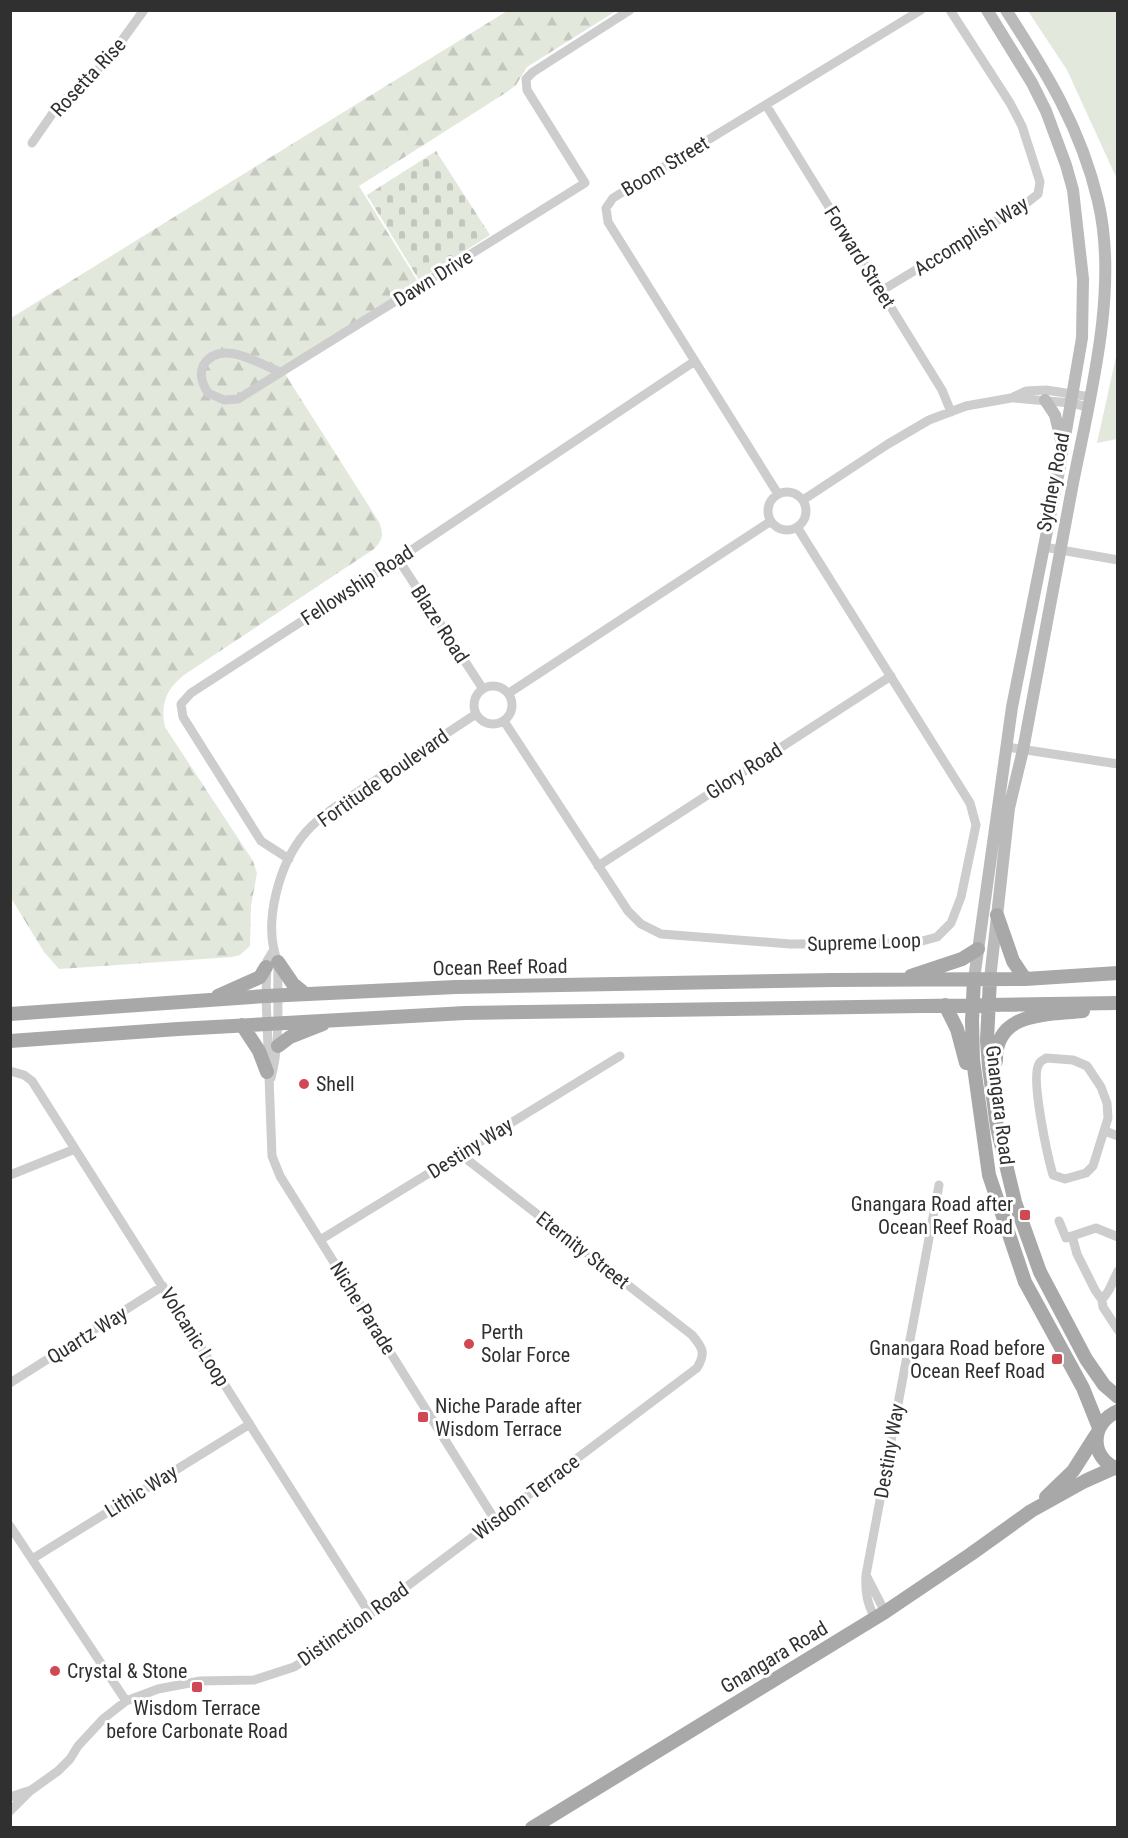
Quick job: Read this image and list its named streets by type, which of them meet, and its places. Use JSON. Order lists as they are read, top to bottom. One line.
{"streets":{"main road":["Ocean Reef Road","Gnangara Road"],"street":["Rosetta Rise","Boom Street","Accomplish Way","Forward Street","Dawn Drive","Sydney Road","Fellowship Road","Blaze Road","Glory Road","Fortitude Boulevard","Supreme Loop","Destiny Way","Eternity Street","Niche Parade","Quartz Way","Volcanic Loop","Lithic Way","Wisdom Terrace","Distinction Road"]},"crossings":[["Boom Street","Forward Street"],["Boom Street","Fellowship Road"],["Boom Street","Supreme Loop"],["Accomplish Way","Forward Street"],["Sydney Road","Ocean Reef Road"],["Sydney Road","Gnangara Road"],["Fellowship Road","Blaze Road"],["Fellowship Road","Fortitude Boulevard"],["Blaze Road","Fortitude Boulevard"],["Blaze Road","Supreme Loop"],["Glory Road","Supreme Loop"],["Fortitude Boulevard","Supreme Loop"],["Fortitude Boulevard","Ocean Reef Road"],["Fortitude Boulevard","Niche Parade"],["Ocean Reef Road","Gnangara Road"],["Ocean Reef Road","Niche Parade"],["Gnangara Road","Destiny Way"],["Destiny Way","Eternity Street"],["Destiny Way","Niche Parade"],["Eternity Street","Wisdom Terrace"],["Niche Parade","Wisdom Terrace"],["Quartz Way","Volcanic Loop"],["Volcanic Loop","Lithic Way"],["Volcanic Loop","Distinction Road"],["Wisdom Terrace","Distinction Road"]],"places":{"other":["Shell","Perth Solar Force","Crystal & Stone"],"transit":["Gnangara Road after Ocean Reef Road","Gnangara Road before Ocean Reef Road","Niche Parade after Wisdom Terrace","Wisdom Terrace before Carbonate Road"]}}
